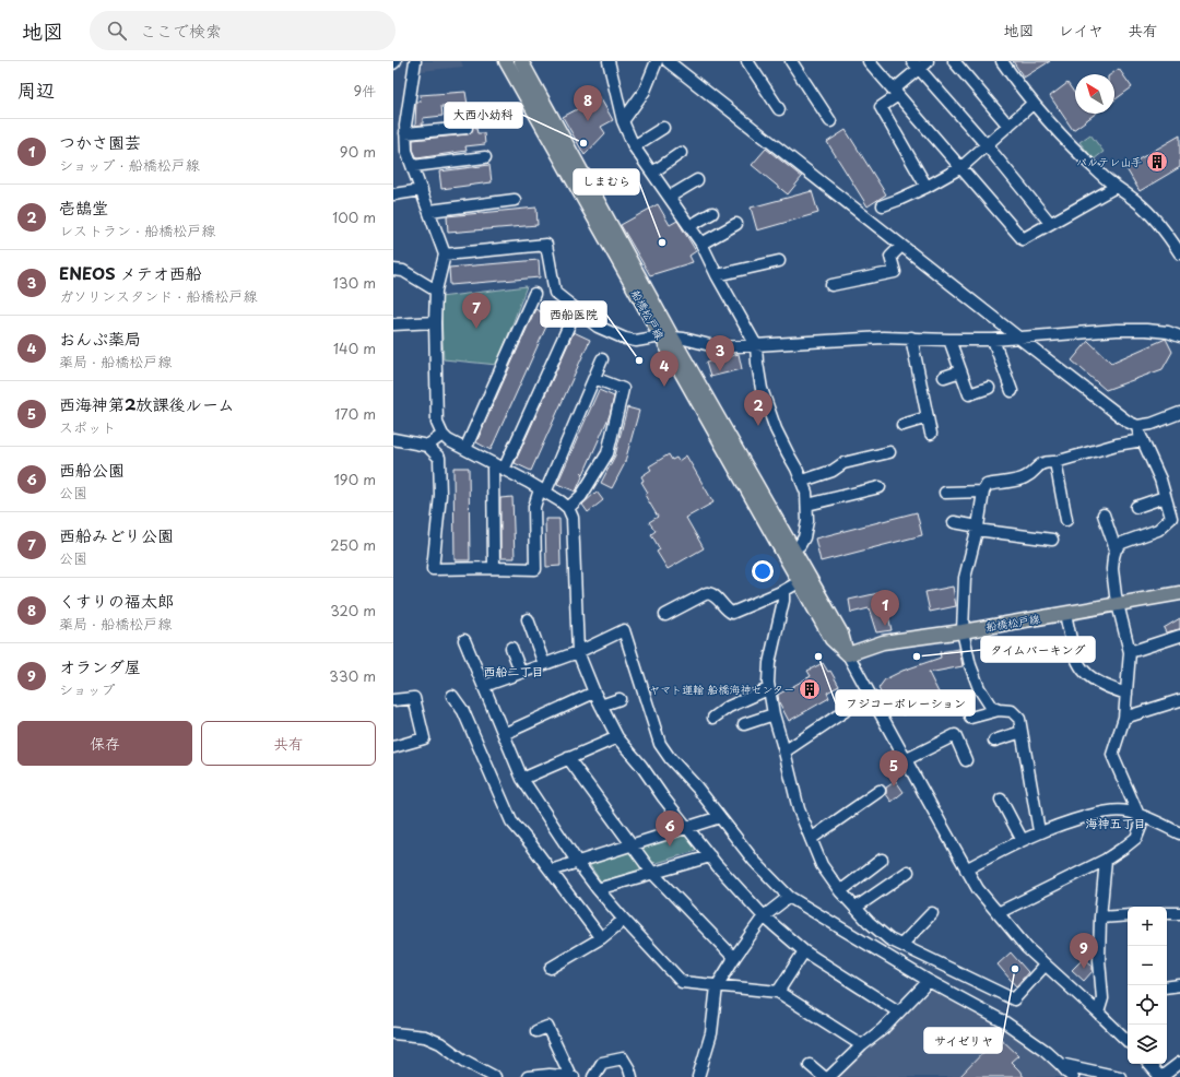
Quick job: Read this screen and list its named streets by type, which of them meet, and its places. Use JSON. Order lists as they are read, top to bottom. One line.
{"streets":{"main road":["船橋松戸線"]},"districts":["西船二丁目","海神五丁目"],"places":{"other":["大西小幼科","しまむら","西船医院","フジコーポレーション","タイムバーキング","サイゼリヤ"],"building":["パルテレ山手","ヤマト運輸 船橋海神センター"]},"north":"top left","page":{"header":"地図","search":"ここで検索","nav":["地図","レイヤ","共有"],"heading":["周辺","9件"],"pins":["8","7","3","4","2","1","5","6","9"],"list":[{"mark":"1","name":"つかさ園芸","note":"ショップ · 船橋松戸線","value":"90 m"},{"mark":"2","name":"壱鵠堂","note":"レストラン · 船橋松戸線","value":"100 m"},{"mark":"3","name":"ENEOS メテオ西船","note":"ガソリンスタンド · 船橋松戸線","value":"130 m"},{"mark":"4","name":"おんぷ薬局","note":"薬局 · 船橋松戸線","value":"140 m"},{"mark":"5","name":"西海神第2放課後ルーム","note":"スポット","value":"170 m"},{"mark":"6","name":"西船公園","note":"公園","value":"190 m"},{"mark":"7","name":"西船みどり公園","note":"公園","value":"250 m"},{"mark":"8","name":"くすりの福太郎","note":"薬局 · 船橋松戸線","value":"320 m"},{"mark":"9","name":"オランダ屋","note":"ショップ","value":"330 m"}],"buttons":["保存","共有"],"map_buttons":["+","−"]}}
